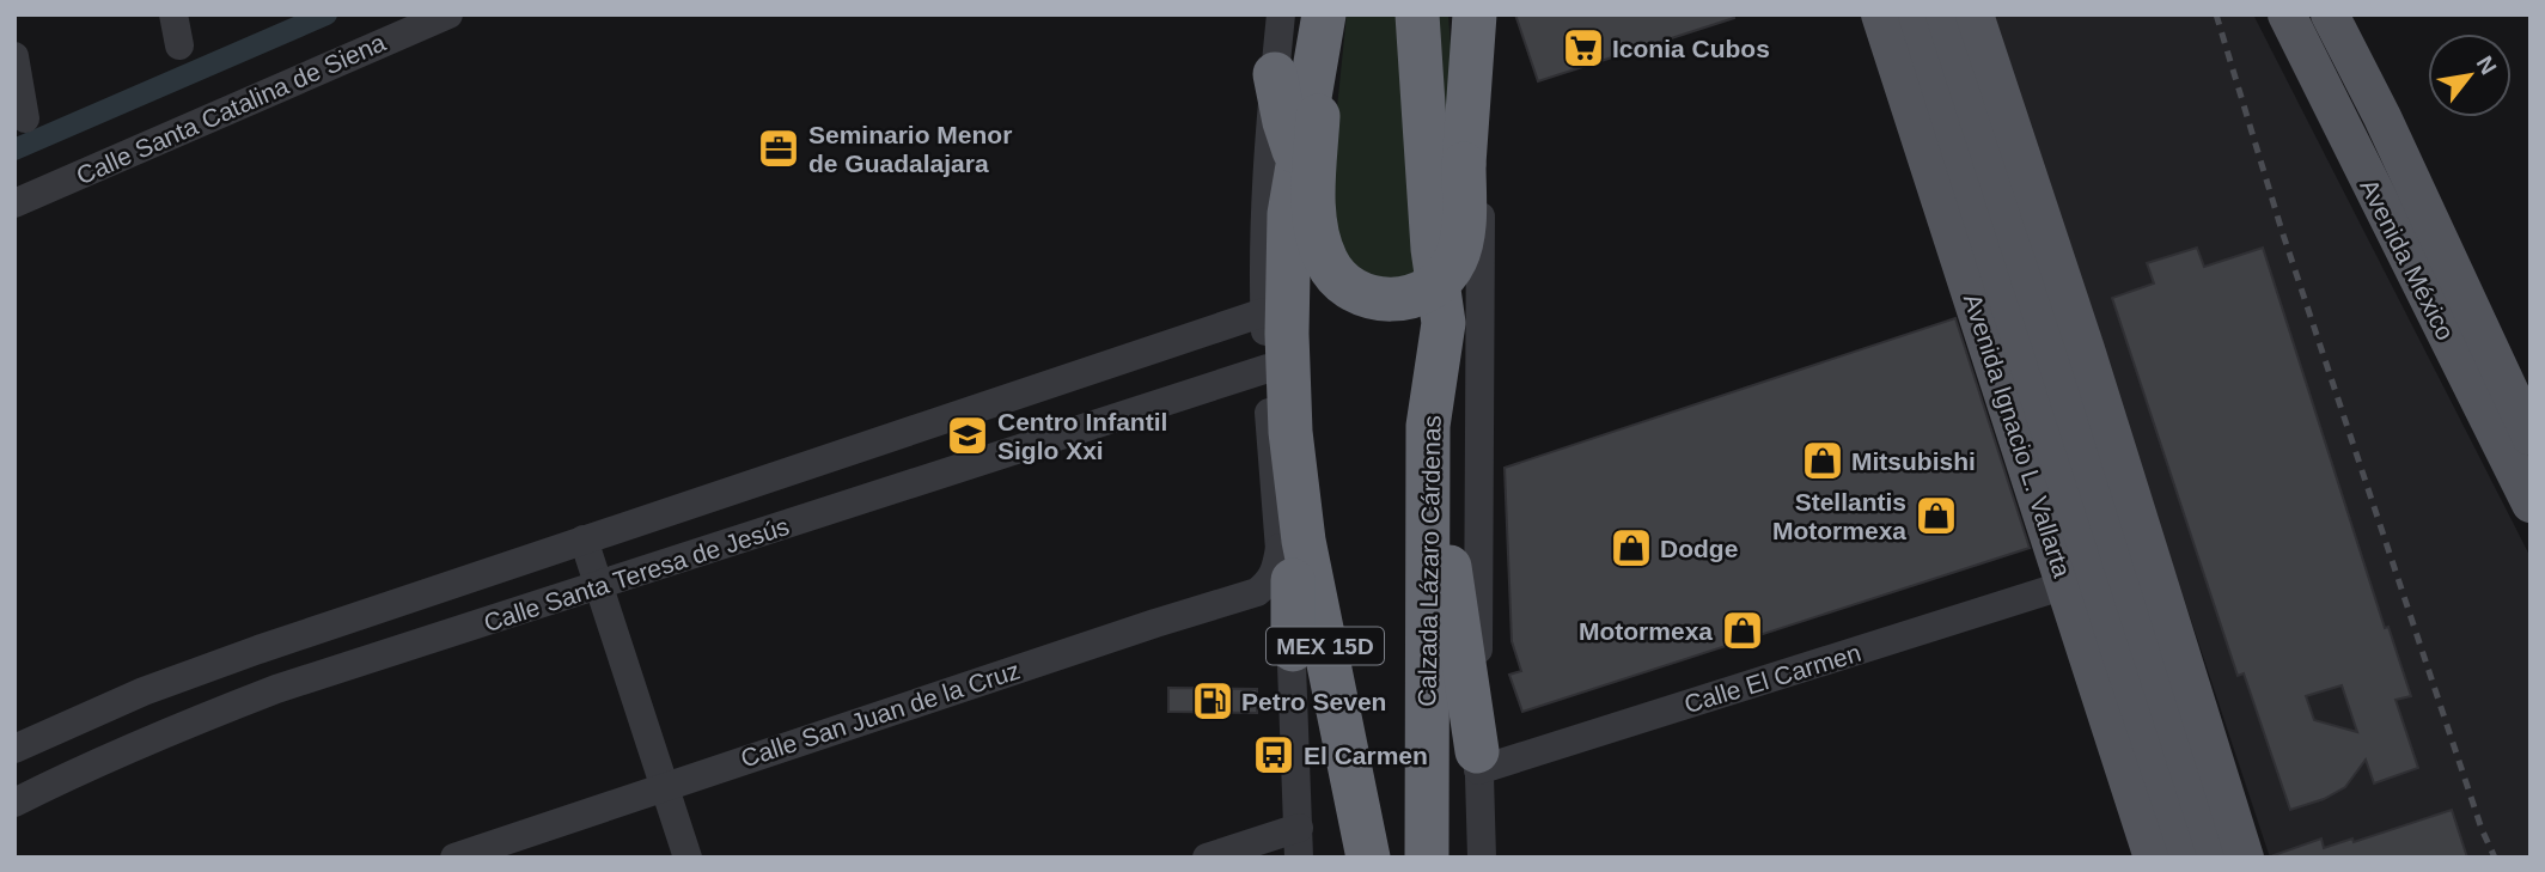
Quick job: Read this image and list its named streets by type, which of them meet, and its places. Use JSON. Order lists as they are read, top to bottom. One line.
{"streets":{"highway":["Calzada Lázaro Cárdenas","MEX 15D"],"main road":["Avenida México","Avenida Ignacio L. Vallarta"],"street":["Calle Santa Catalina de Siena","Calle Santa Teresa de Jesús","Calle El Carmen","Calle San Juan de la Cruz"]},"crossings":[["Avenida Ignacio L. Vallarta","Calle El Carmen"]],"places":{"supermarket":["Iconia Cubos"],"office":["Seminario Menor de Guadalajara"],"school or university":["Centro Infantil Siglo Xxi"],"shop":["Mitsubishi","Stellantis Motormexa","Dodge","Motormexa"],"fuel station":["Petro Seven"],"bus stop":["El Carmen"]},"north":"top right"}
